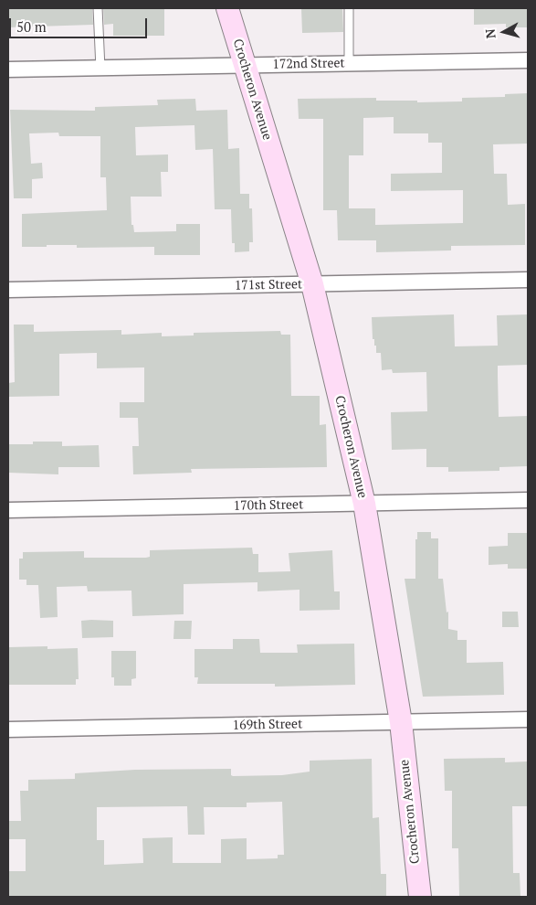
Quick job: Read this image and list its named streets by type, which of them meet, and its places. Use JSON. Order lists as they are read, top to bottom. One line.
{"streets":{"street":["172nd Street","Crocheron Avenue","171st Street","170th Street","169th Street"]},"crossings":[["172nd Street","Crocheron Avenue"],["Crocheron Avenue","171st Street"],["Crocheron Avenue","170th Street"],["Crocheron Avenue","169th Street"]],"scale_bar":"50 m","north":"left"}
